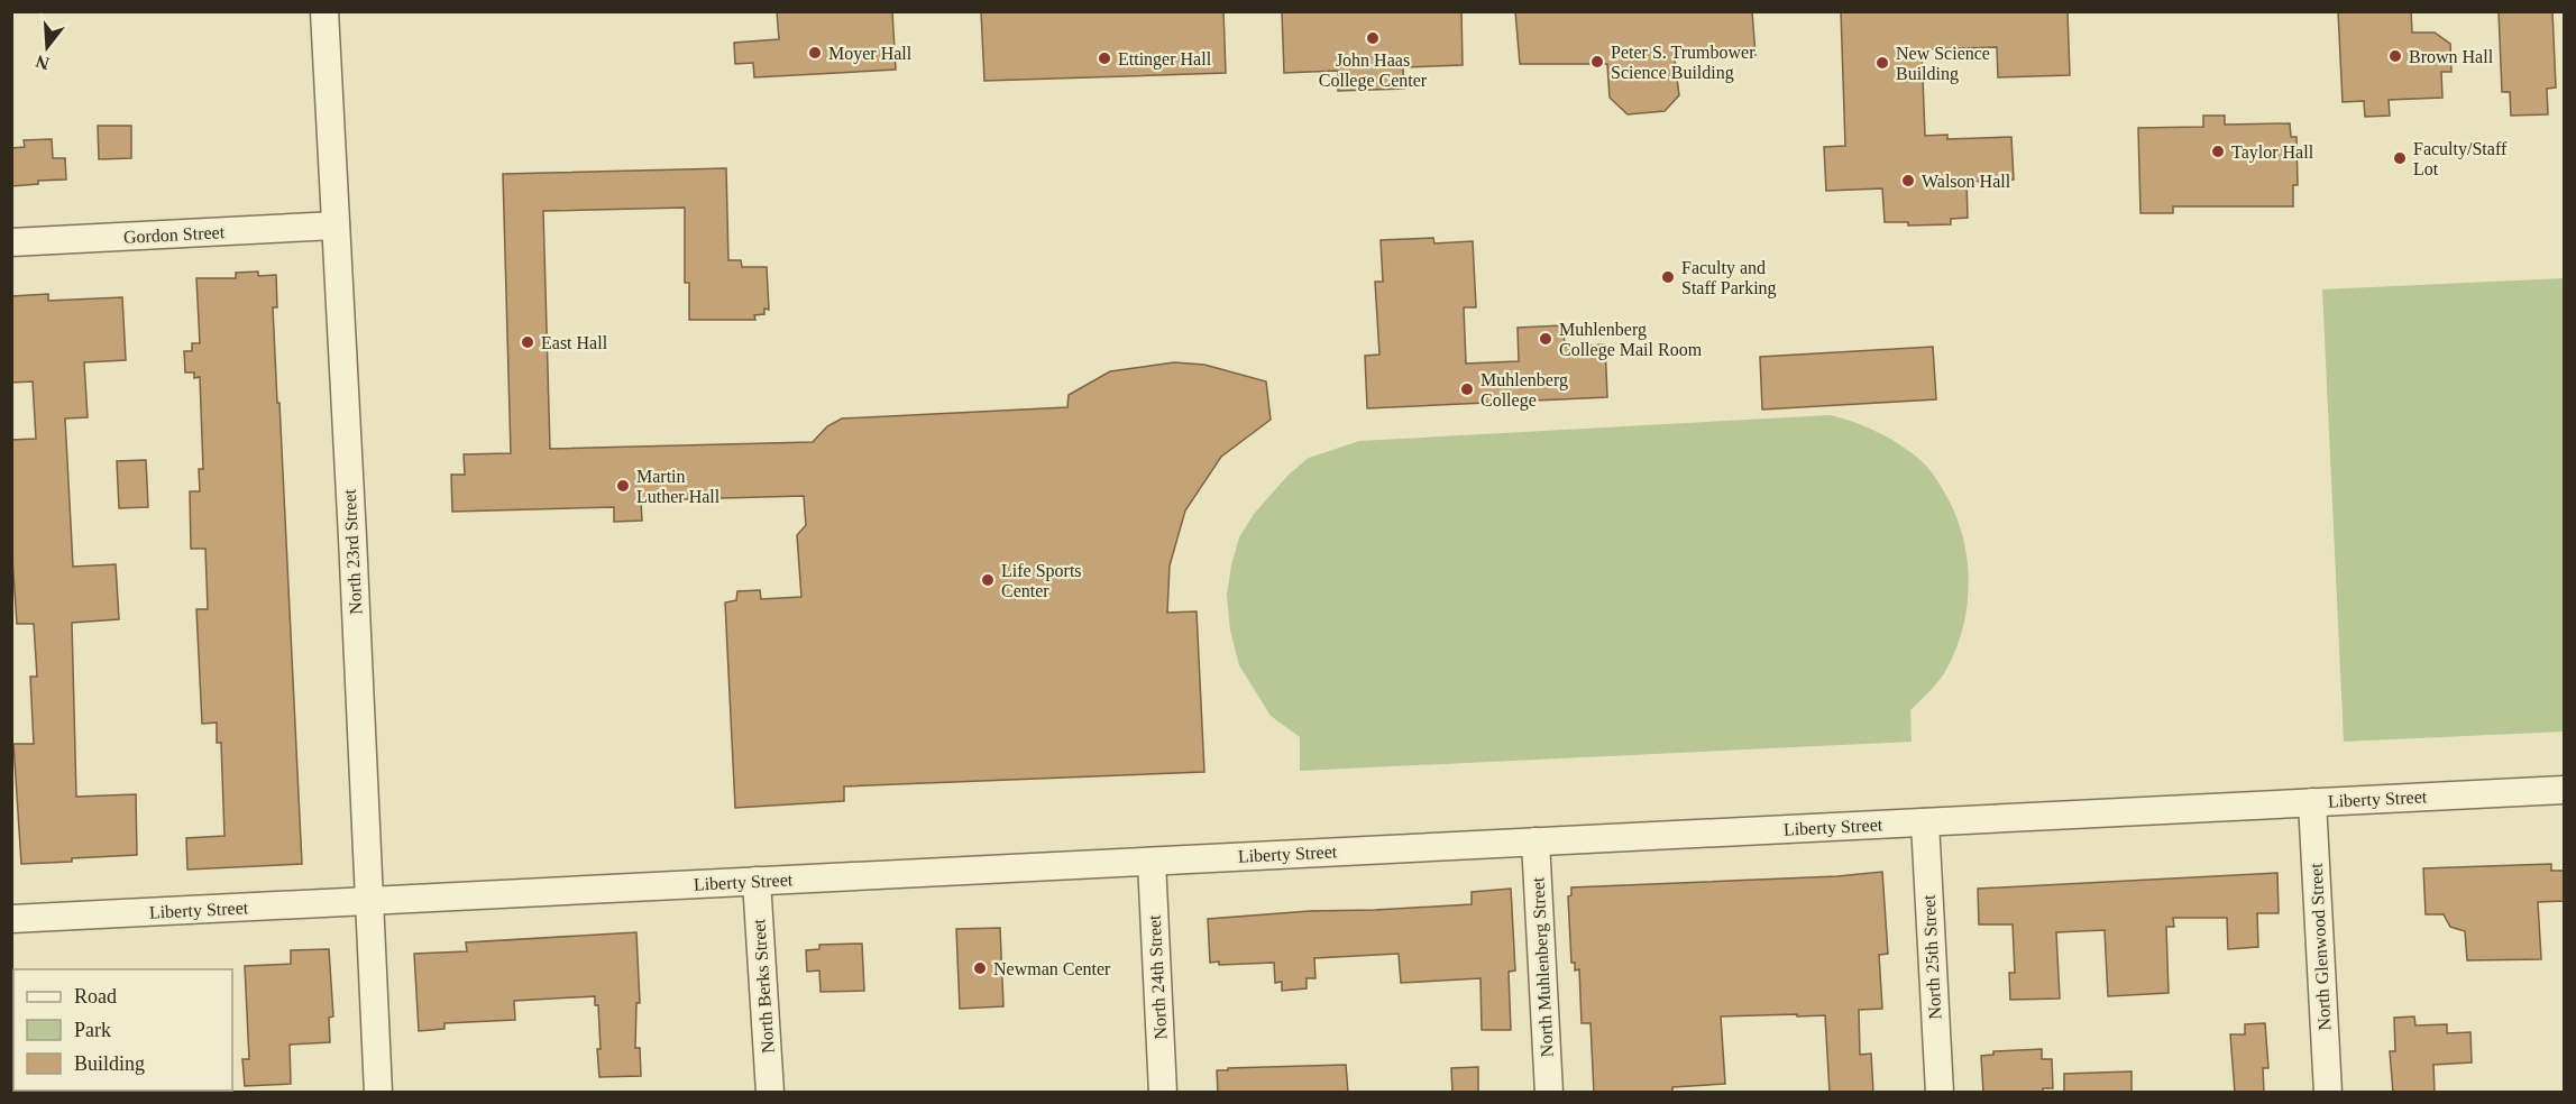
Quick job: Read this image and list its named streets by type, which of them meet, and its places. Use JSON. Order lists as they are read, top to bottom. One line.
{"streets":{"street":["Gordon Street","North 23rd Street","Liberty Street","North Glenwood Street","North 25th Street","North Muhlenberg Street","North 24th Street","North Berks Street"]},"crossings":[["Gordon Street","North 23rd Street"],["North 23rd Street","Liberty Street"],["Liberty Street","North Glenwood Street"],["Liberty Street","North 25th Street"],["Liberty Street","North Muhlenberg Street"],["Liberty Street","North 24th Street"],["Liberty Street","North Berks Street"]],"places":["John Haas College Center","Moyer Hall","Brown Hall","Ettinger Hall","Peter S. Trumbower Science Building","New Science Building","Taylor Hall","Faculty/Staff Lot","Walson Hall","Faculty and Staff Parking","Muhlenberg College Mail Room","East Hall","Muhlenberg College","Martin Luther Hall","Life Sports Center","Newman Center"],"legend":["Road","Park","Building"],"north":"bottom"}
